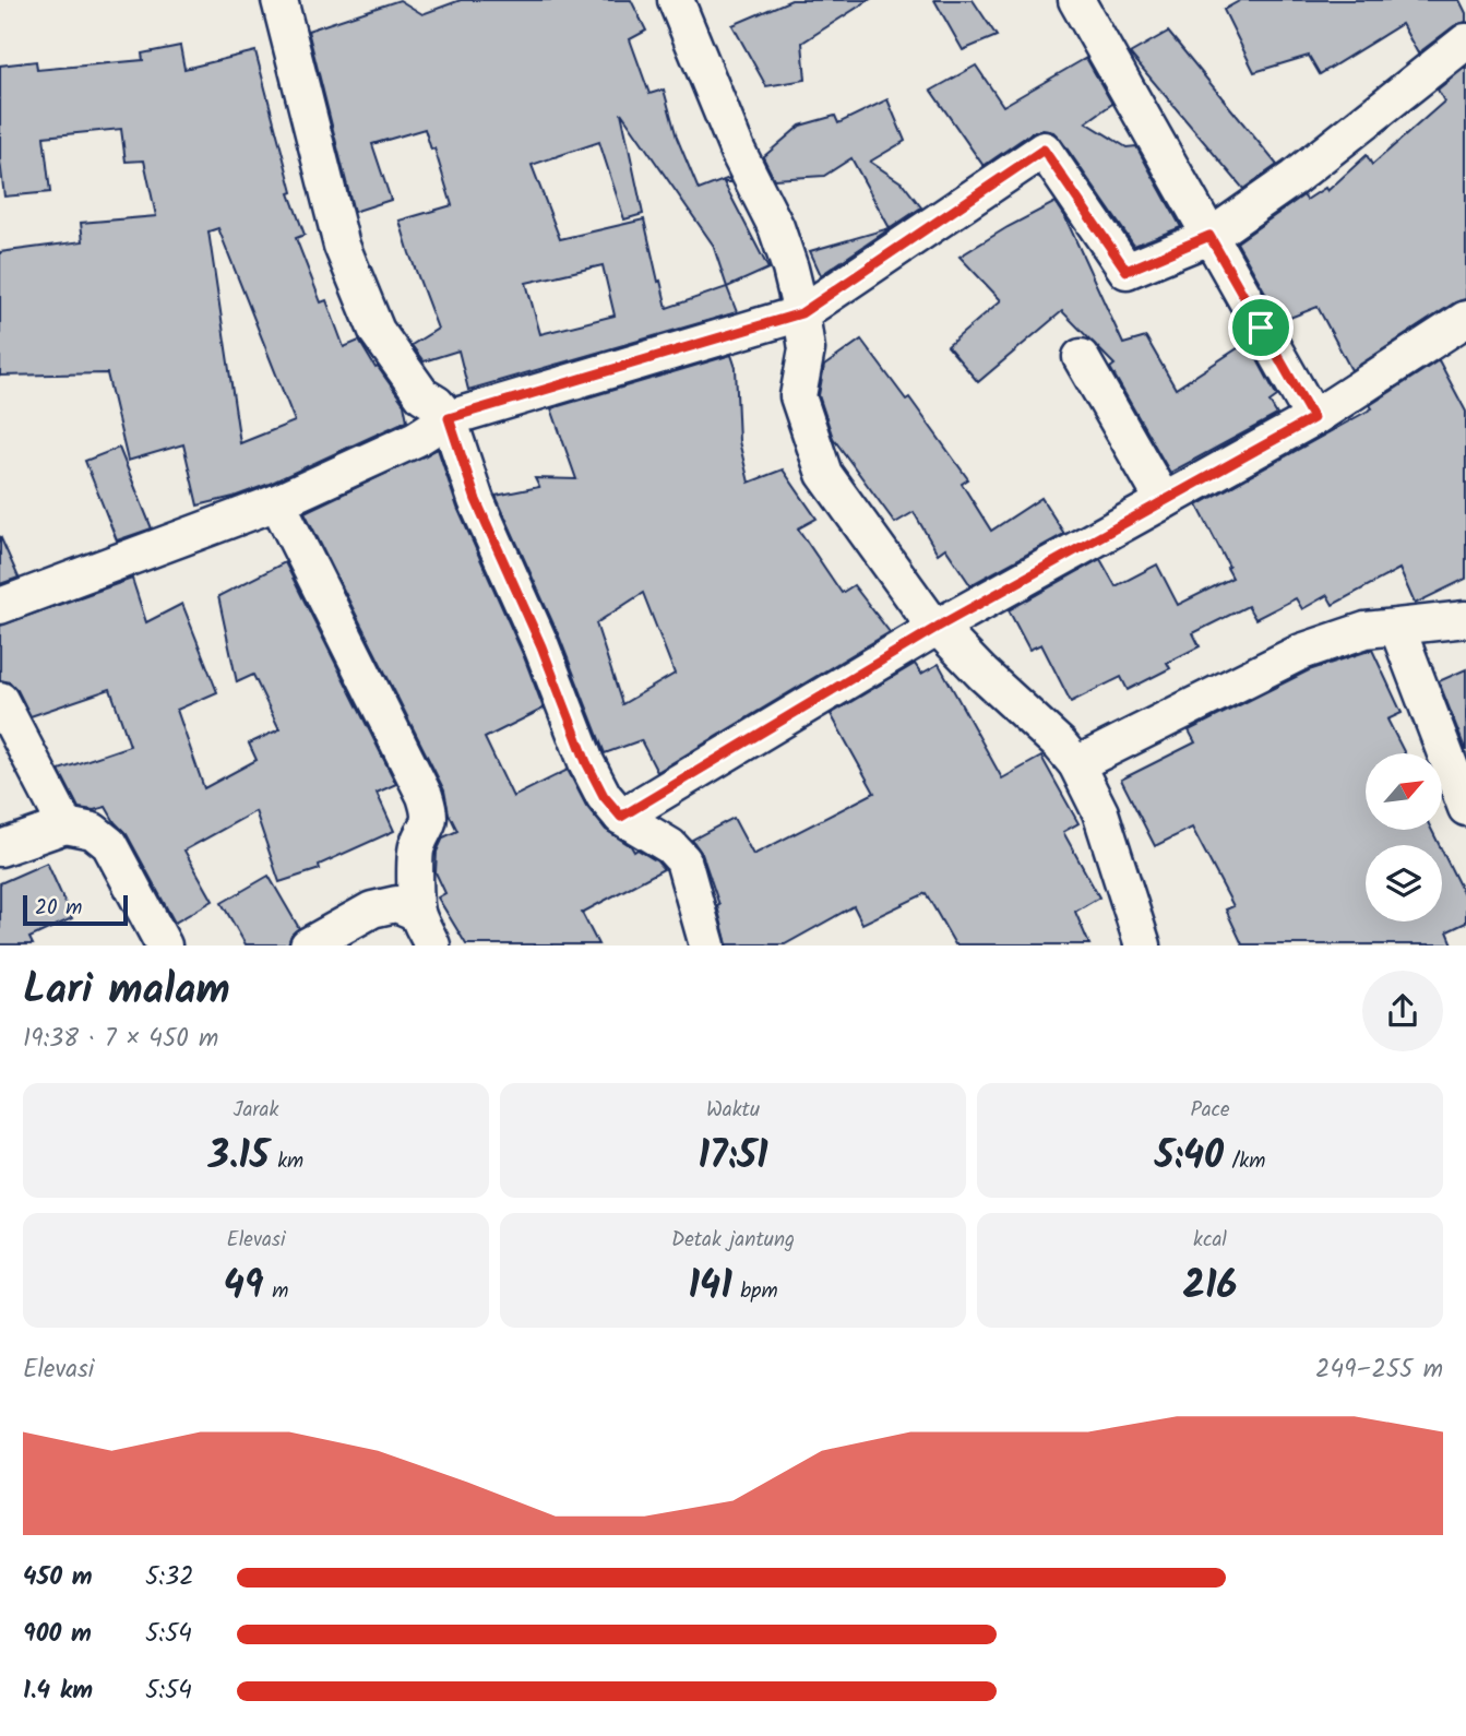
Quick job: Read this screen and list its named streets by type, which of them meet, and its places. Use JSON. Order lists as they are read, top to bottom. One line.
{"scale_bar":"20 m","north":"top right","page":{"scale":"20 m","heading":["Lari malam","19:38 · 7 × 450 m"],"stats":[["Jarak","3.15 km"],["Waktu","17:51"],["Pace","5:40 /km"],["Elevasi","49 m"],["Detak jantung","141 bpm"],["kcal","216"]],"chart":["Elevasi","249–255 m"],"list":[{"name":"450 m","note":"5:32"},{"name":"900 m","note":"5:54"},{"name":"1.4 km","note":"5:54"}]}}
